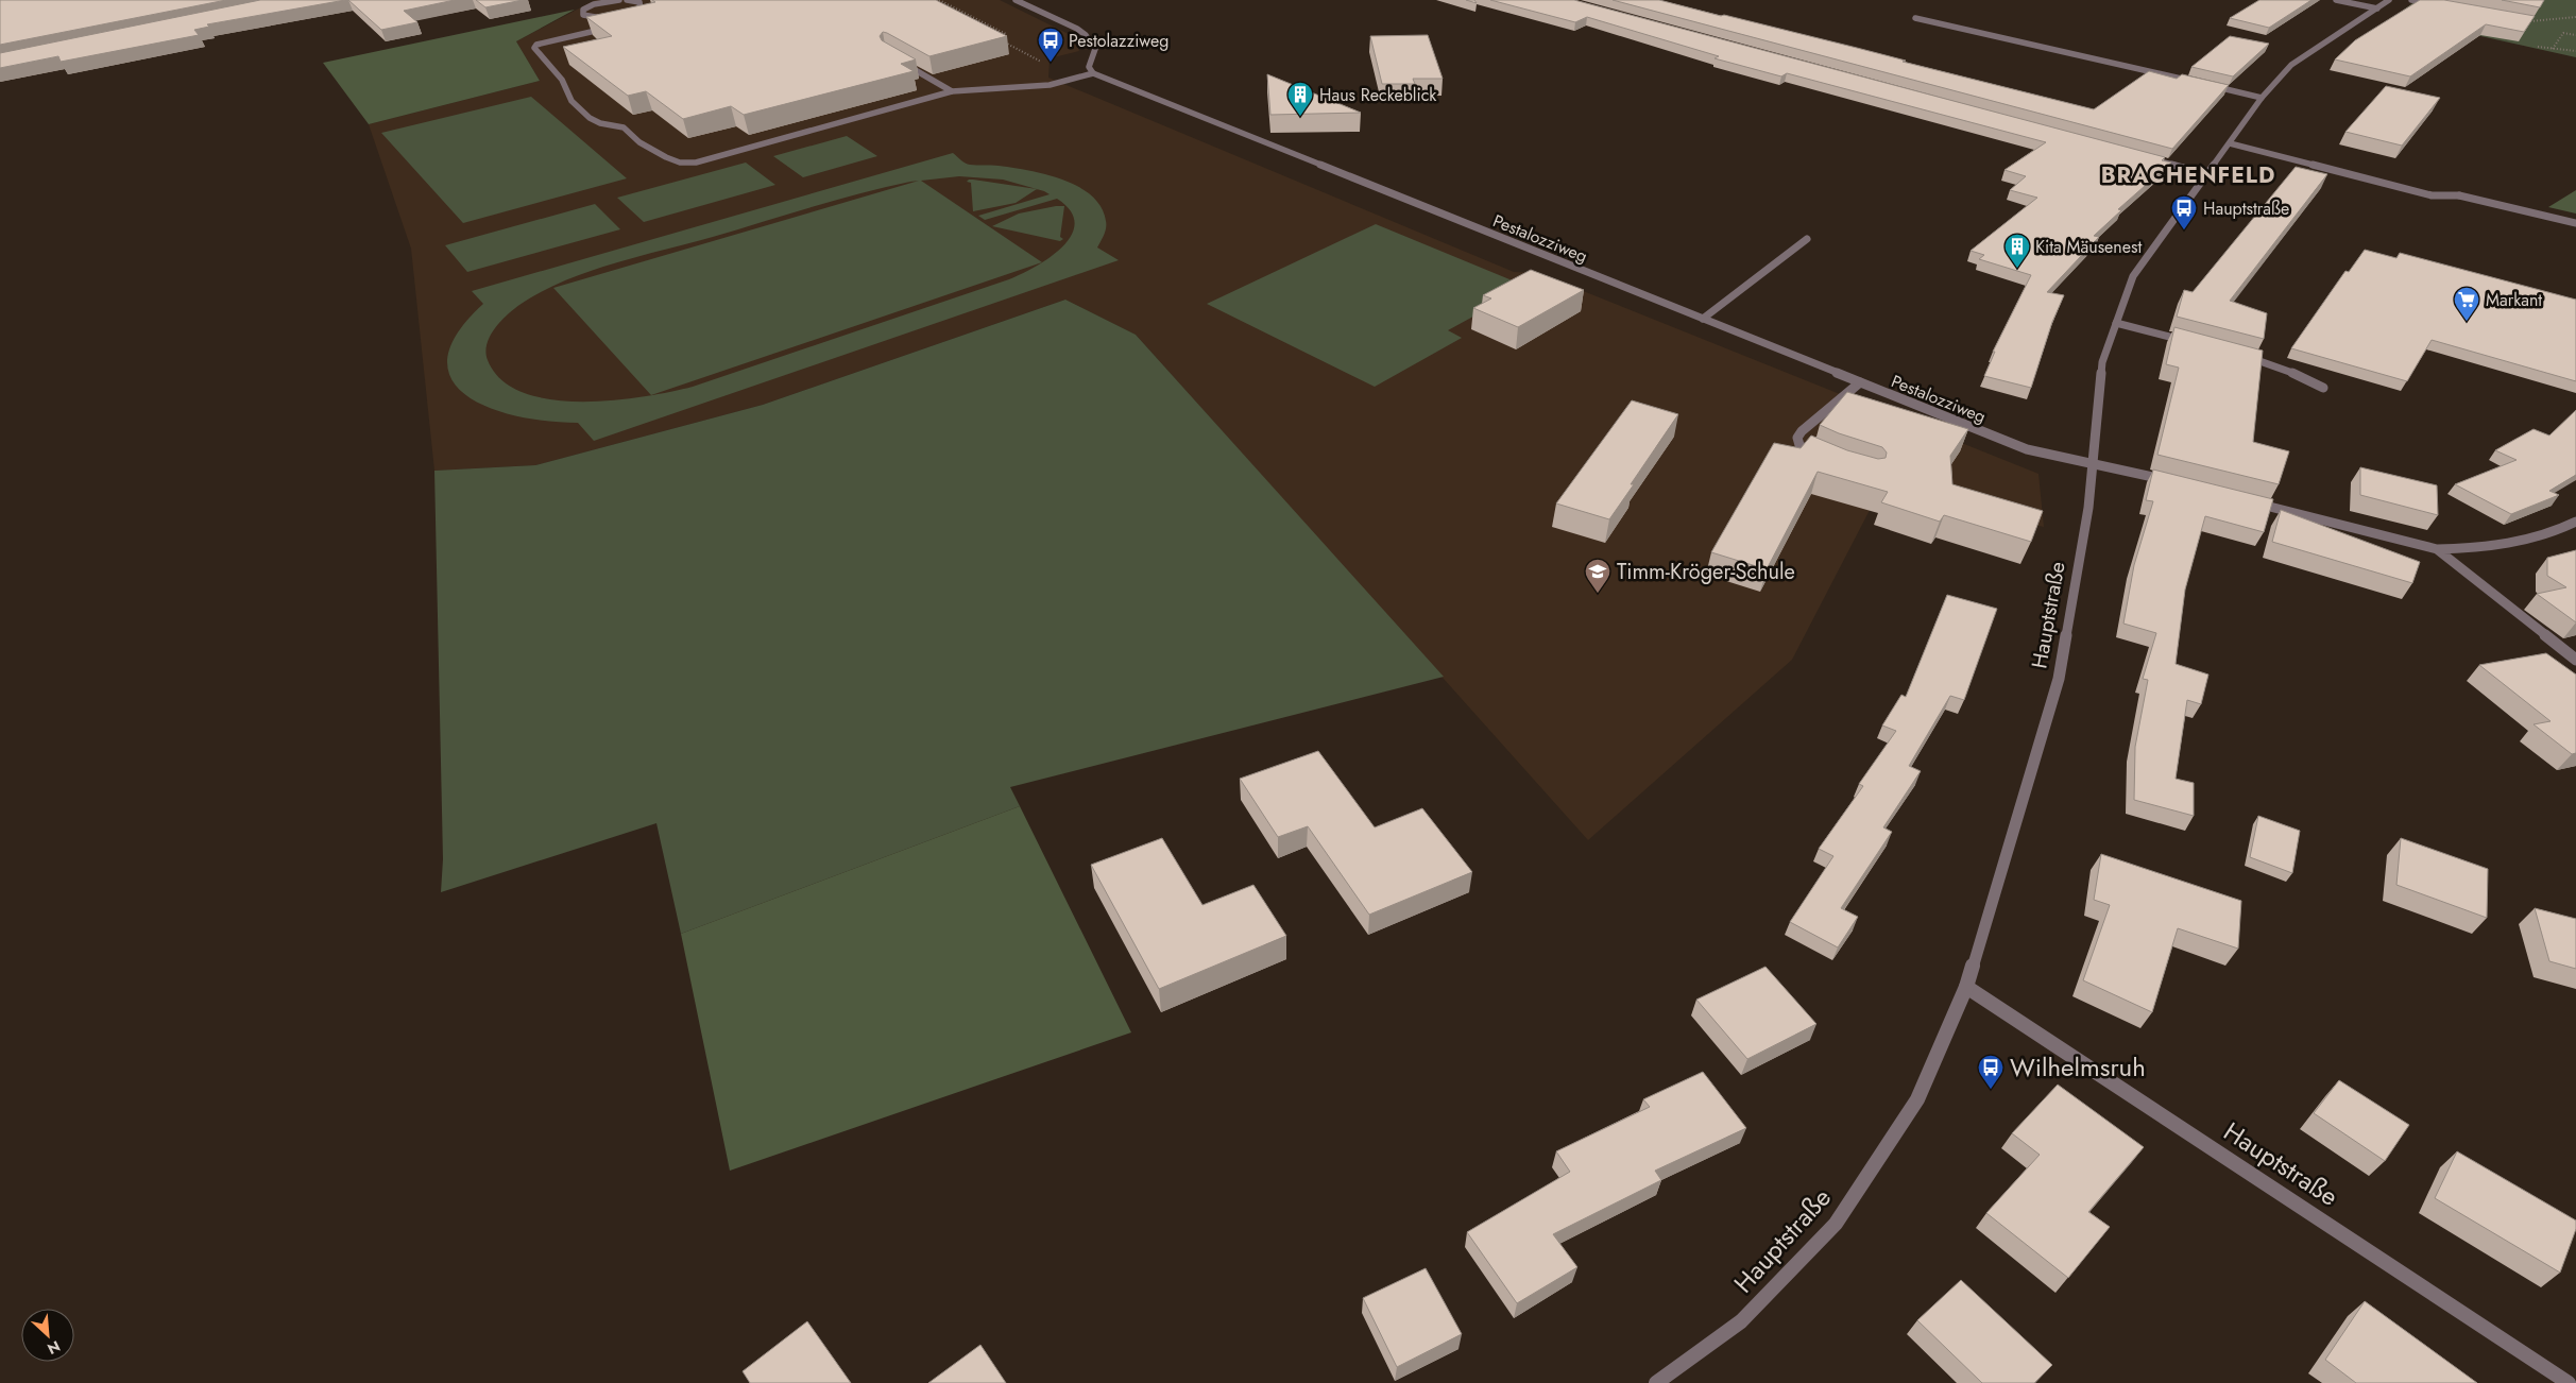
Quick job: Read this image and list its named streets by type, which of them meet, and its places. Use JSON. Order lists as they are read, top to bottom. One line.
{"streets":{"street":["Pestalozziweg","Hauptstraße"]},"crossings":[["Pestalozziweg","Hauptstraße"]],"districts":["BRACHENFELD"],"places":{"bus stop":["Pestolazziweg","Hauptstraße","Wilhelmsruh"],"building":["Haus Reckeblick","Kita Mäusenest"],"supermarket":["Markant"],"school or university":["Timm-Kröger-Schule"]},"north":"bottom right"}
